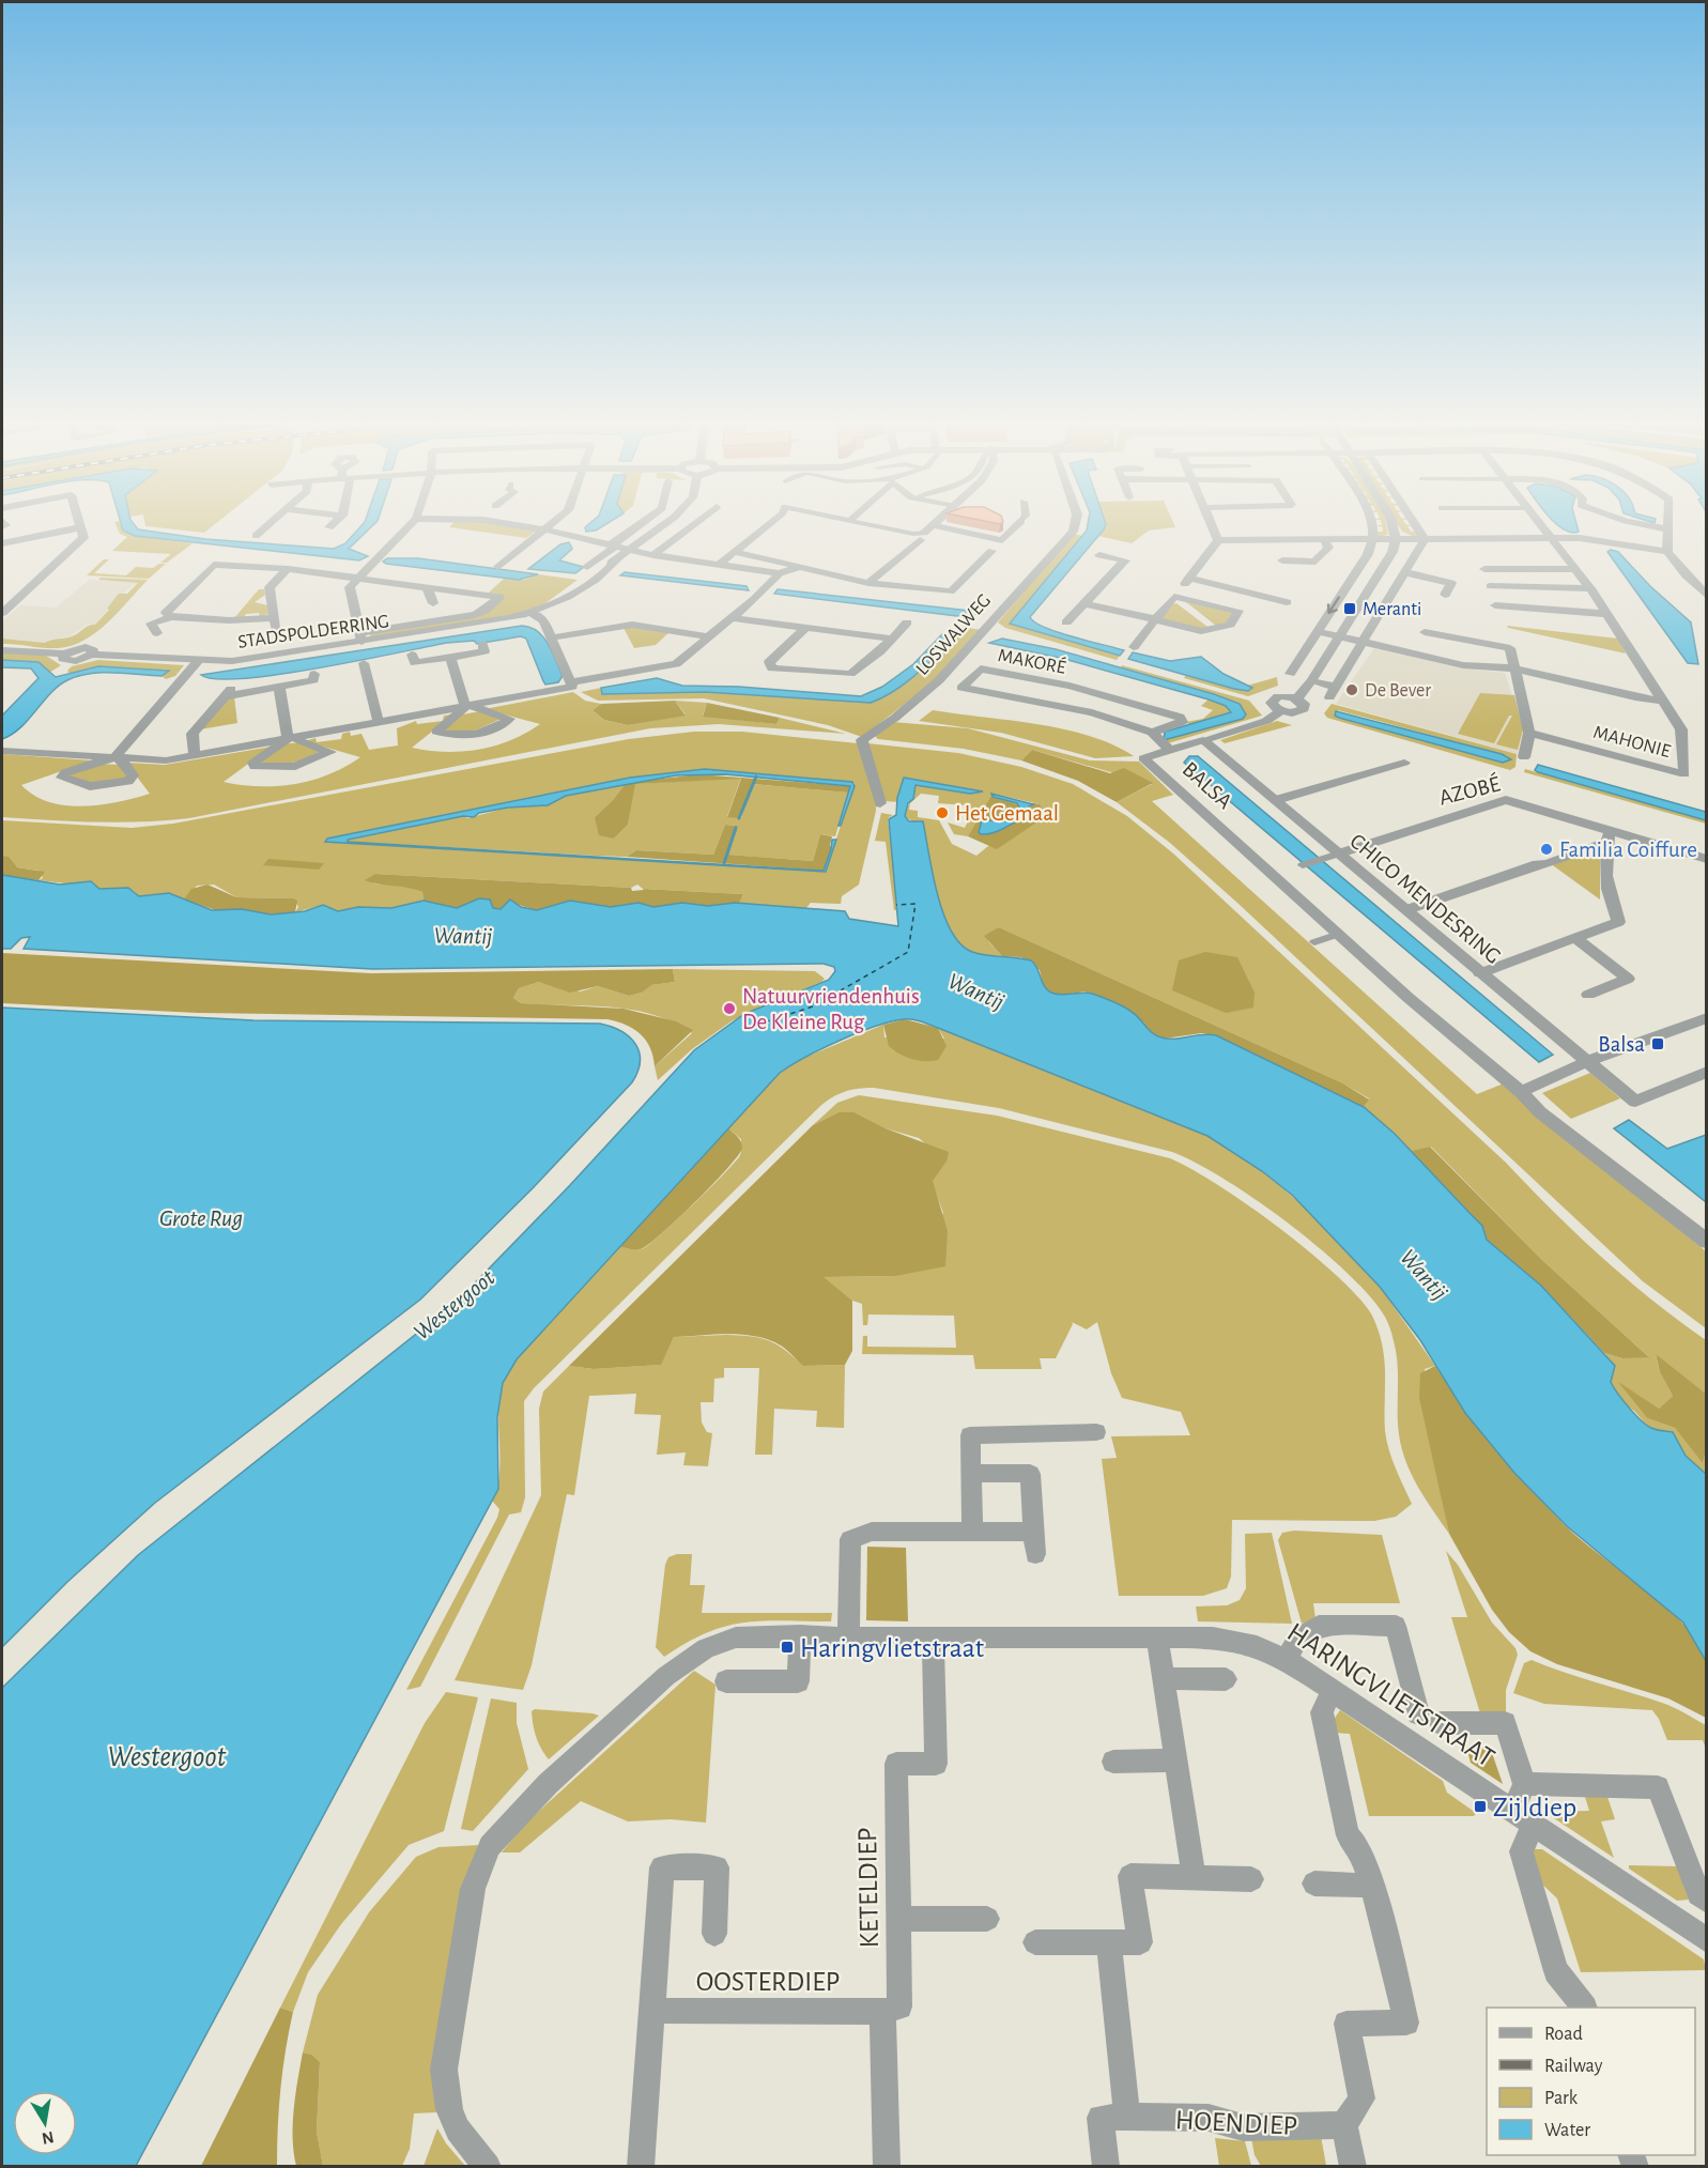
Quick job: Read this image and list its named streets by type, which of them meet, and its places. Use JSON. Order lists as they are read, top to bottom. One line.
{"streets":{"street":["STADSPOLDERRING","LOSWALWEG","MAKORÉ","MAHONIE","BALSA","AZOBÉ","CHICO MENDESRING","HARINGVLIETSTRAAT","KETELDIEP","OOSTERDIEP","HOENDIEP"]},"crossings":[["MAKORÉ","BALSA"],["BALSA","CHICO MENDESRING"],["AZOBÉ","CHICO MENDESRING"],["HARINGVLIETSTRAAT","KETELDIEP"],["KETELDIEP","OOSTERDIEP"]],"water":["Wantij","Grote Rug","Westergoot"],"places":{"transit":["Meranti","Balsa","Haringvlietstraat","Zijldiep"],"other":["De Bever","Het Gemaal","Familia Coiffure","Natuurvriendenhuis De Kleine Rug"]},"legend":["Road","Railway","Park","Water"],"north":"bottom"}
